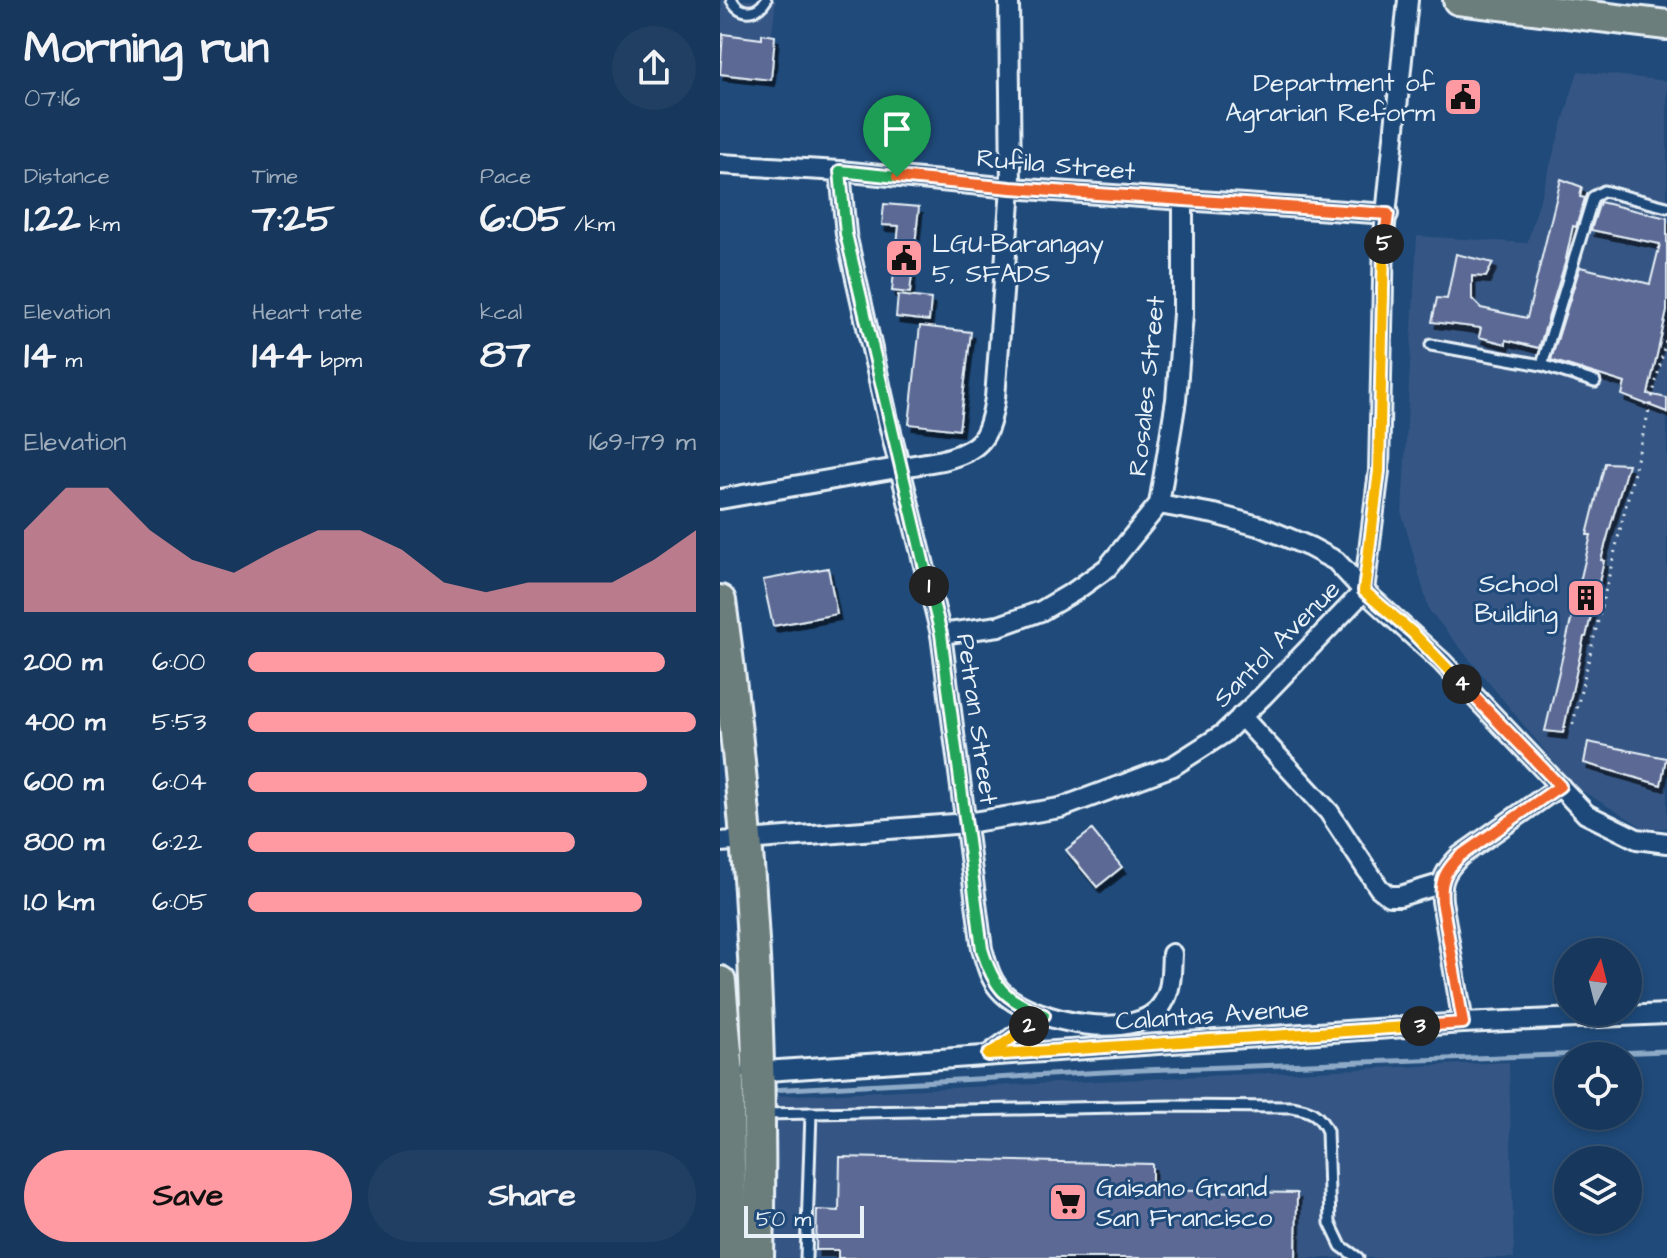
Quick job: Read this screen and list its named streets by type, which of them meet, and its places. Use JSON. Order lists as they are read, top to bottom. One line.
{"streets":{"street":["Rufila Street","Rosales Street","Santol Avenue","Petran Street","Calantas Avenue"]},"crossings":[["Rufila Street","Rosales Street"],["Rufila Street","Santol Avenue"],["Rufila Street","Petran Street"],["Rosales Street","Petran Street"],["Santol Avenue","Petran Street"]],"places":{"public building":["Department of Agrarian Reform","LGU-Barangay 5, SFADS"],"building":["School Building"],"supermarket":["Gaisano Grand San Francisco"]},"scale_bar":"50 m","north":"top","page":{"heading":["Morning run","07:16"],"stats":[["Distance","1.22 km"],["Time","7:25"],["Pace","6:05 /km"],["Elevation","14 m"],["Heart rate","144 bpm"],["kcal","87"]],"pins":["5","1","4","2","3"],"chart":["Elevation","169–179 m"],"list":[{"name":"200 m","note":"6:00"},{"name":"400 m","note":"5:53"},{"name":"600 m","note":"6:04"},{"name":"800 m","note":"6:22"},{"name":"1.0 km","note":"6:05"}],"buttons":["Save","Share"],"scale":"50 m"}}
